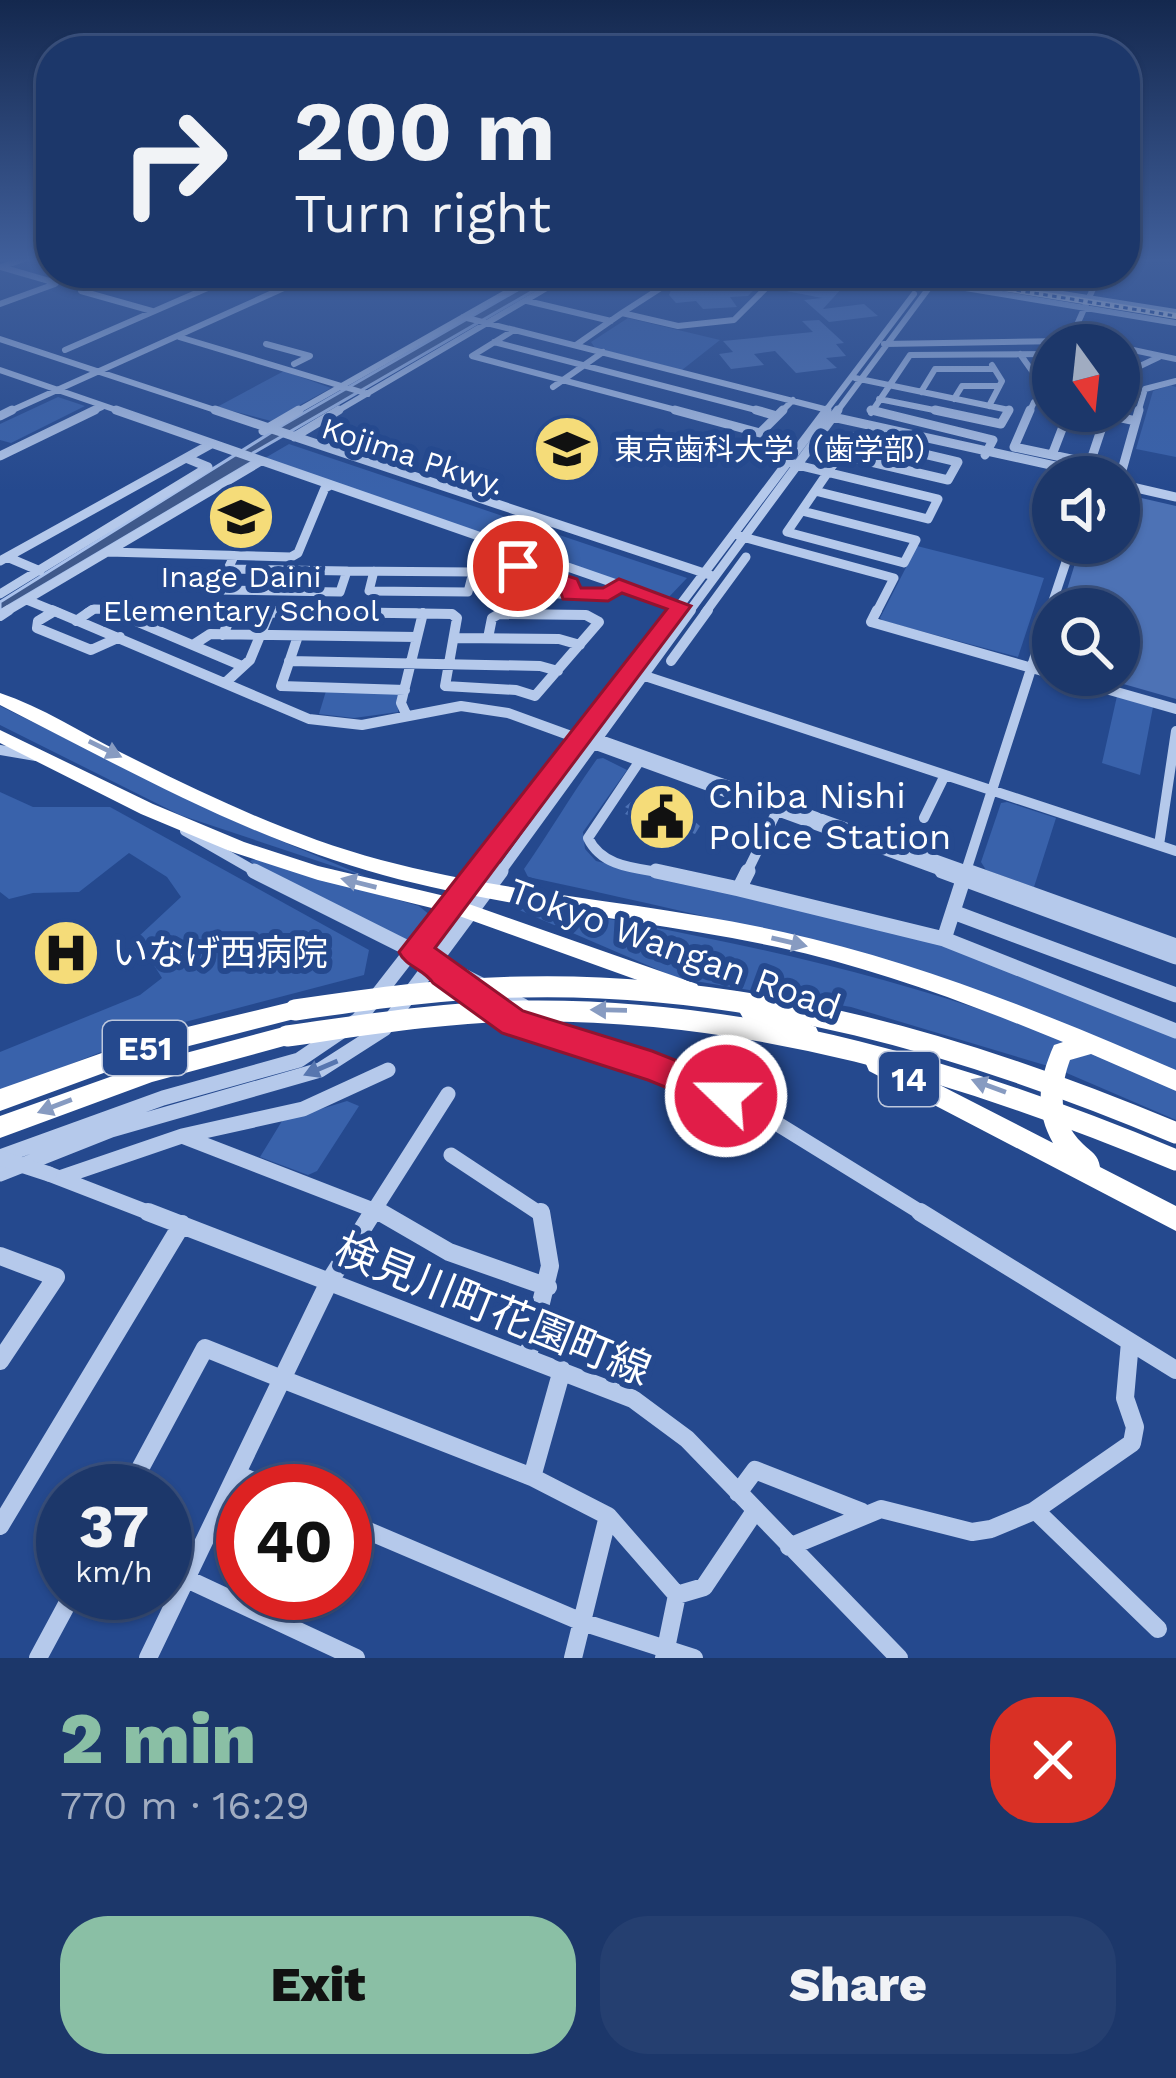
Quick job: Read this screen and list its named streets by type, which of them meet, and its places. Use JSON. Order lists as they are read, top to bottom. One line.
{"streets":{"highway":["Tokyo Wangan Road","E51","14"],"street":["Kojima Pkwy.","検見川町花園町線"]},"places":{"school or university":["東京歯科大学（歯学部）","Inage Daini Elementary School"],"public building":["Chiba Nishi Police Station"],"hospital":["いなげ西病院"]},"north":"bottom","page":{"turn":["200 m","Turn right"],"speed":"37 km/h","limit":"40","heading":["2 min","770 m · 16:29"],"buttons":["Exit","Share"]}}
